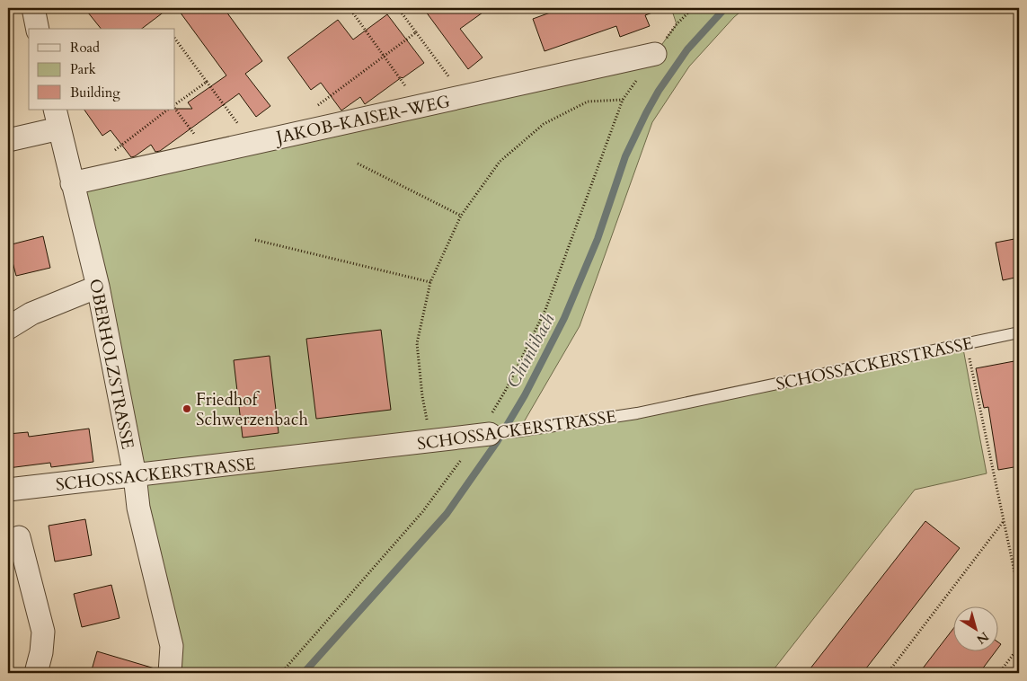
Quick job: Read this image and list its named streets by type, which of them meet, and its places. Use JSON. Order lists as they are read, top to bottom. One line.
{"streets":{"street":["JAKOB-KAISER-WEG","SCHOSSACKERSTRASSE","OBERHOLZSTRASSE"]},"crossings":[["JAKOB-KAISER-WEG","OBERHOLZSTRASSE"],["SCHOSSACKERSTRASSE","OBERHOLZSTRASSE"]],"water":["Chimlibach"],"places":["Friedhof Schwerzenbach"],"legend":["Road","Park","Building"],"north":"bottom right"}
